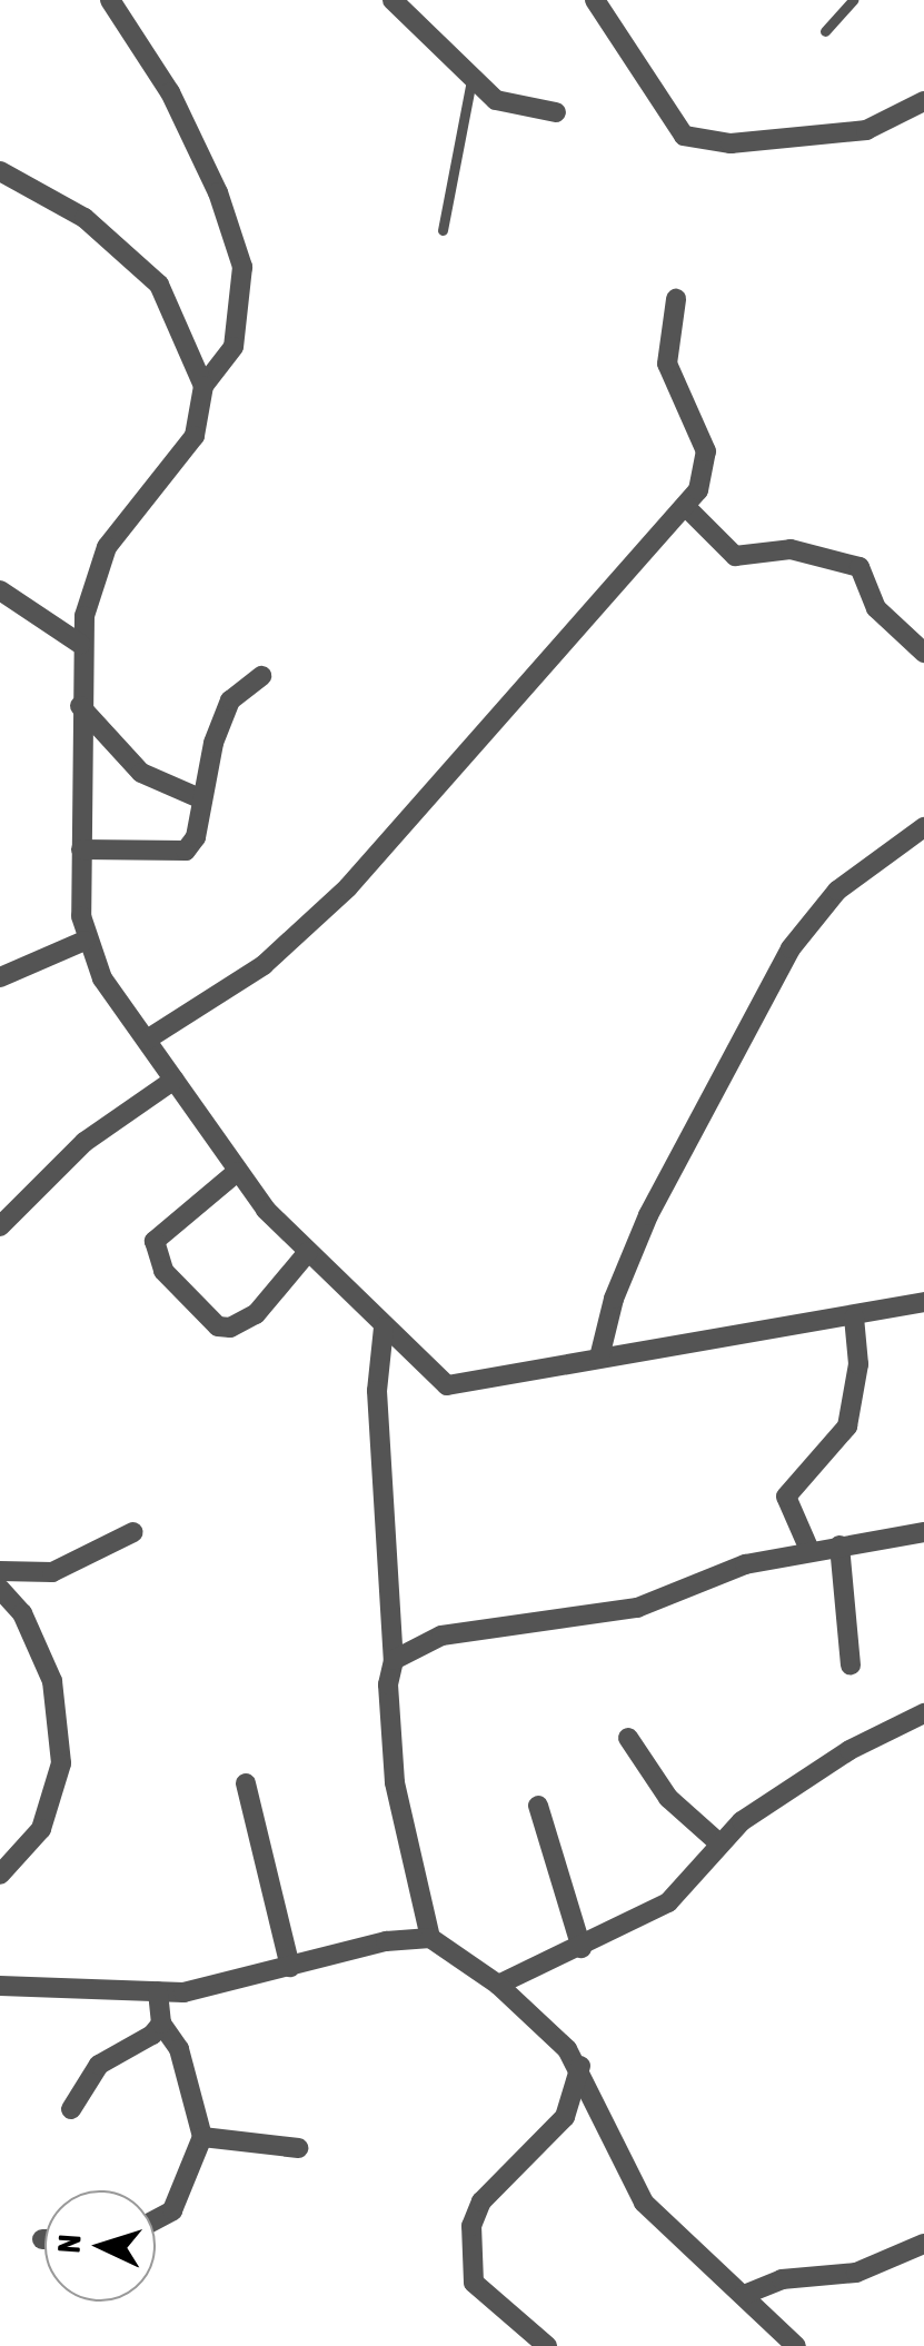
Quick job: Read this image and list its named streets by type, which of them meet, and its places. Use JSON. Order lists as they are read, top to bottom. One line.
{"north":"left"}
